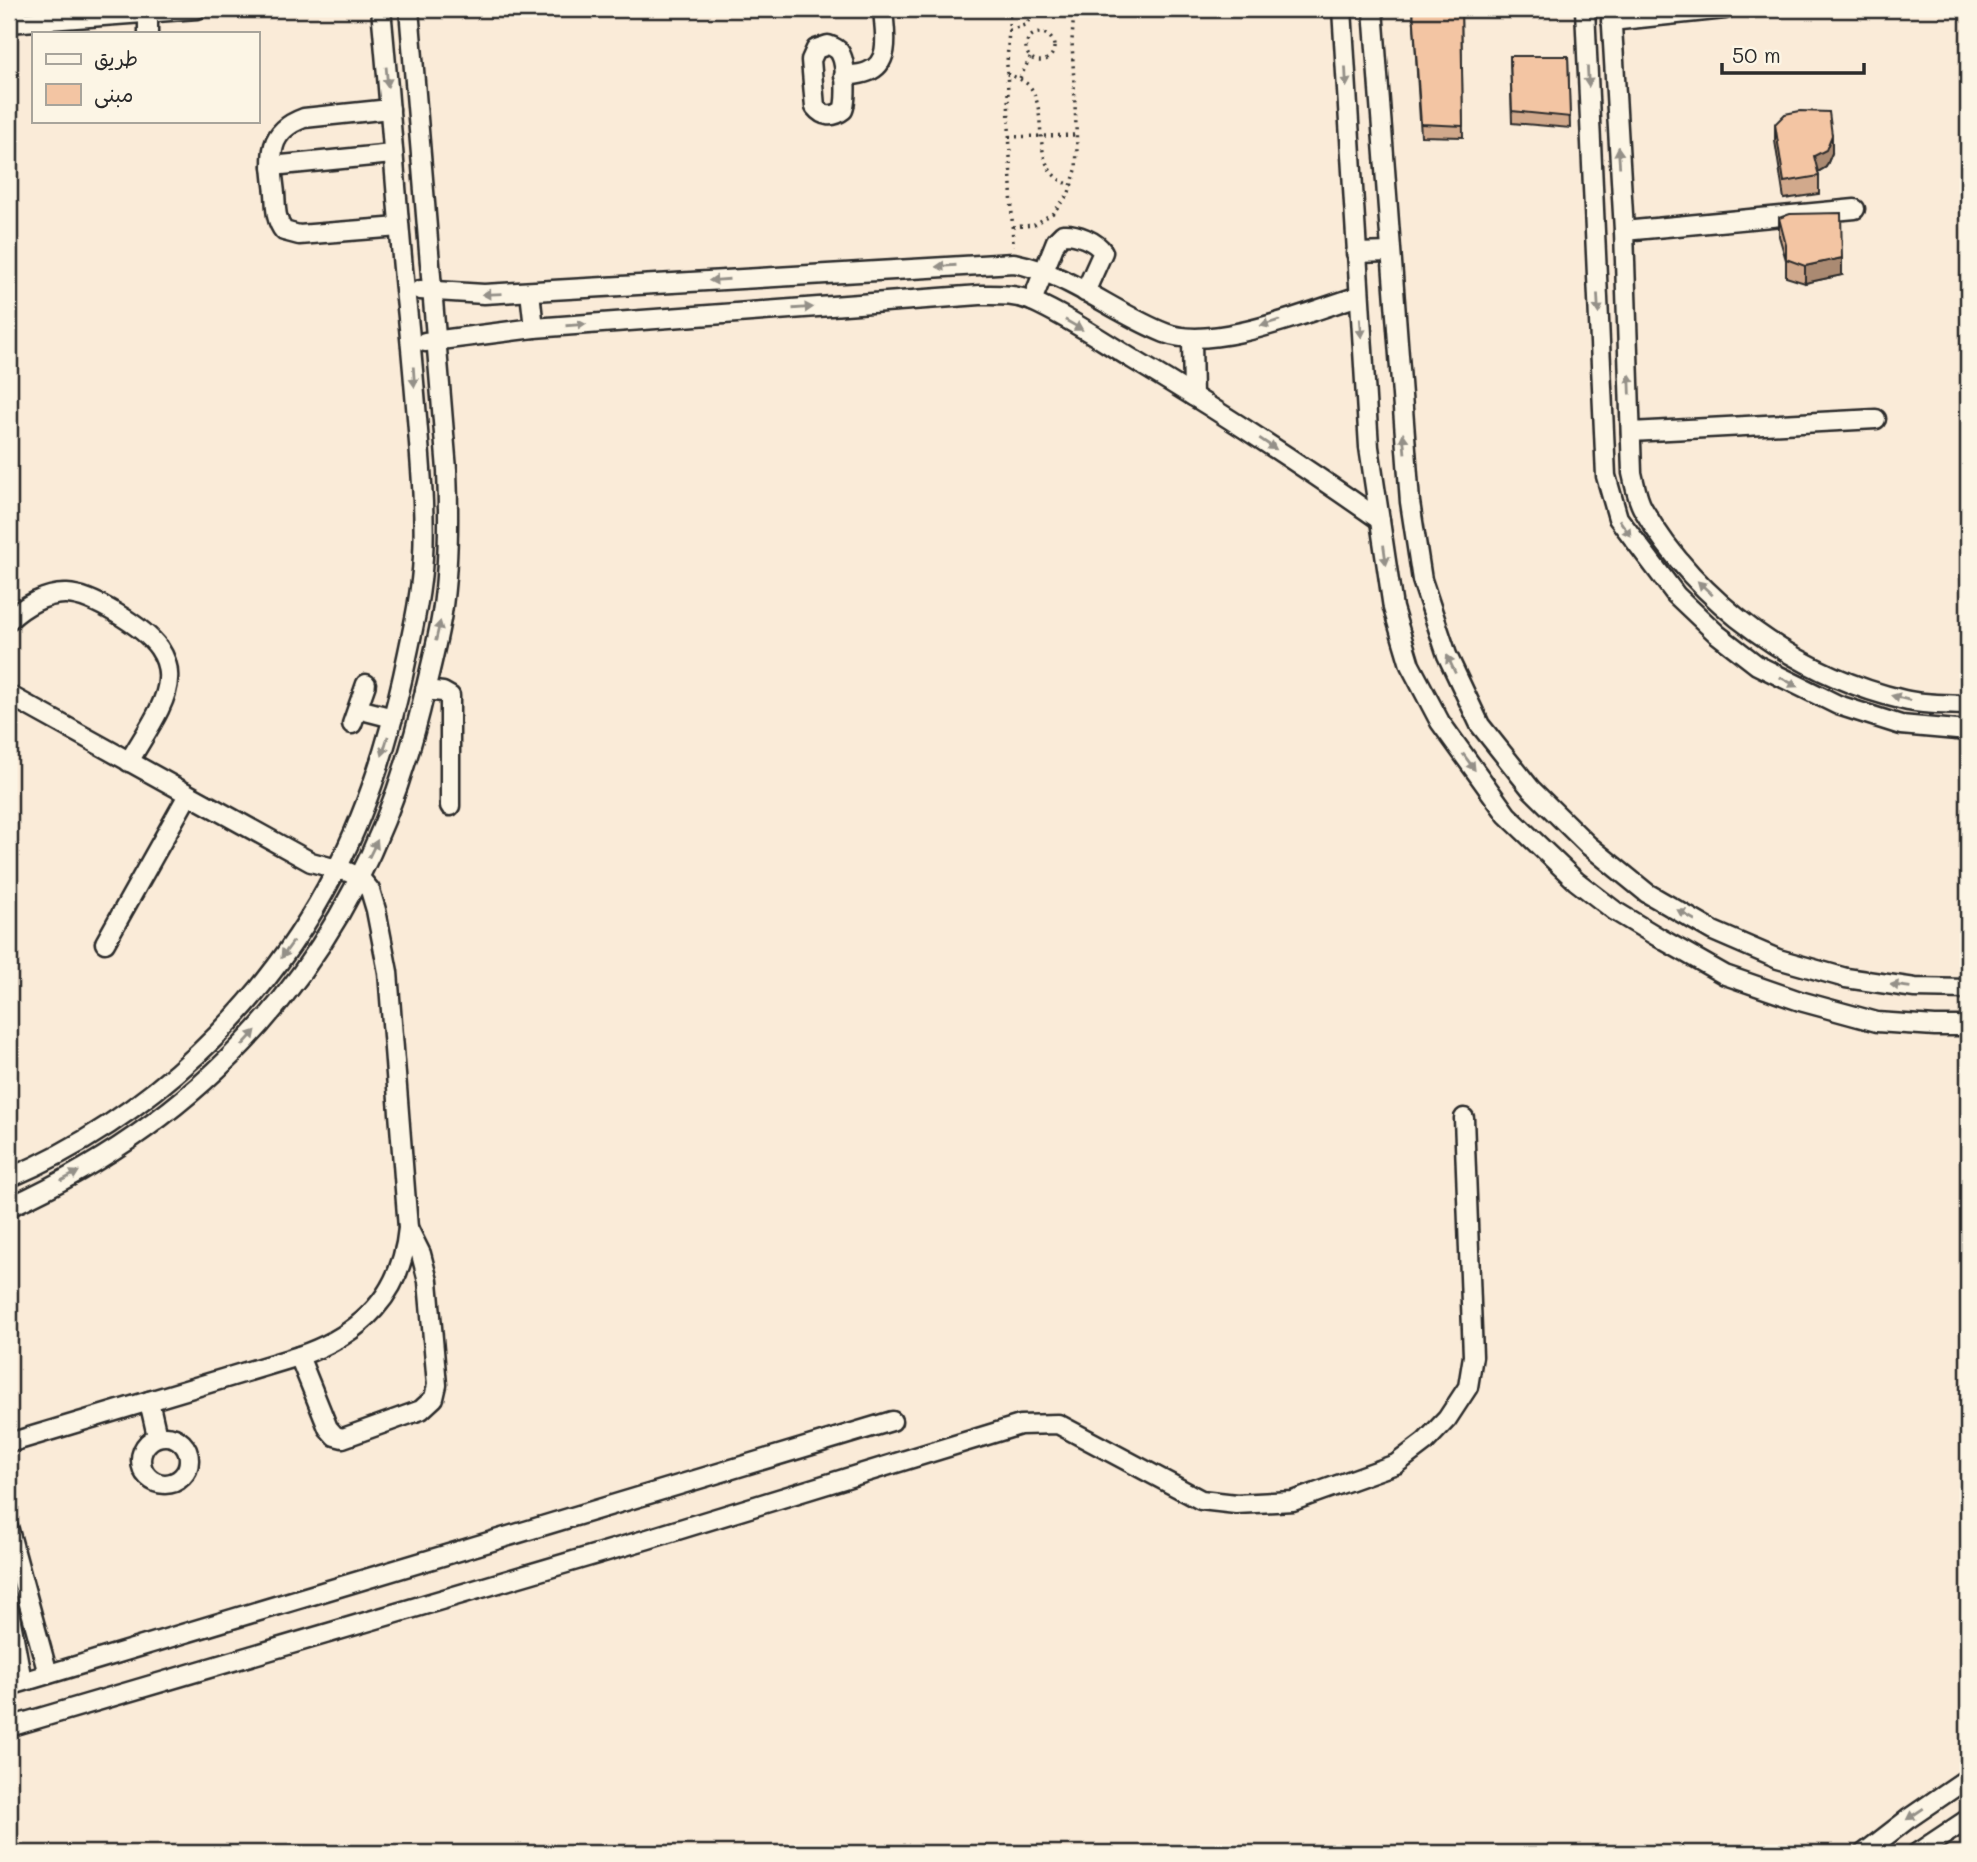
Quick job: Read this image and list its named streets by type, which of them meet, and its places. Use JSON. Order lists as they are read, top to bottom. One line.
{"legend":["طريق","مبنى"],"scale_bar":"50 m"}
